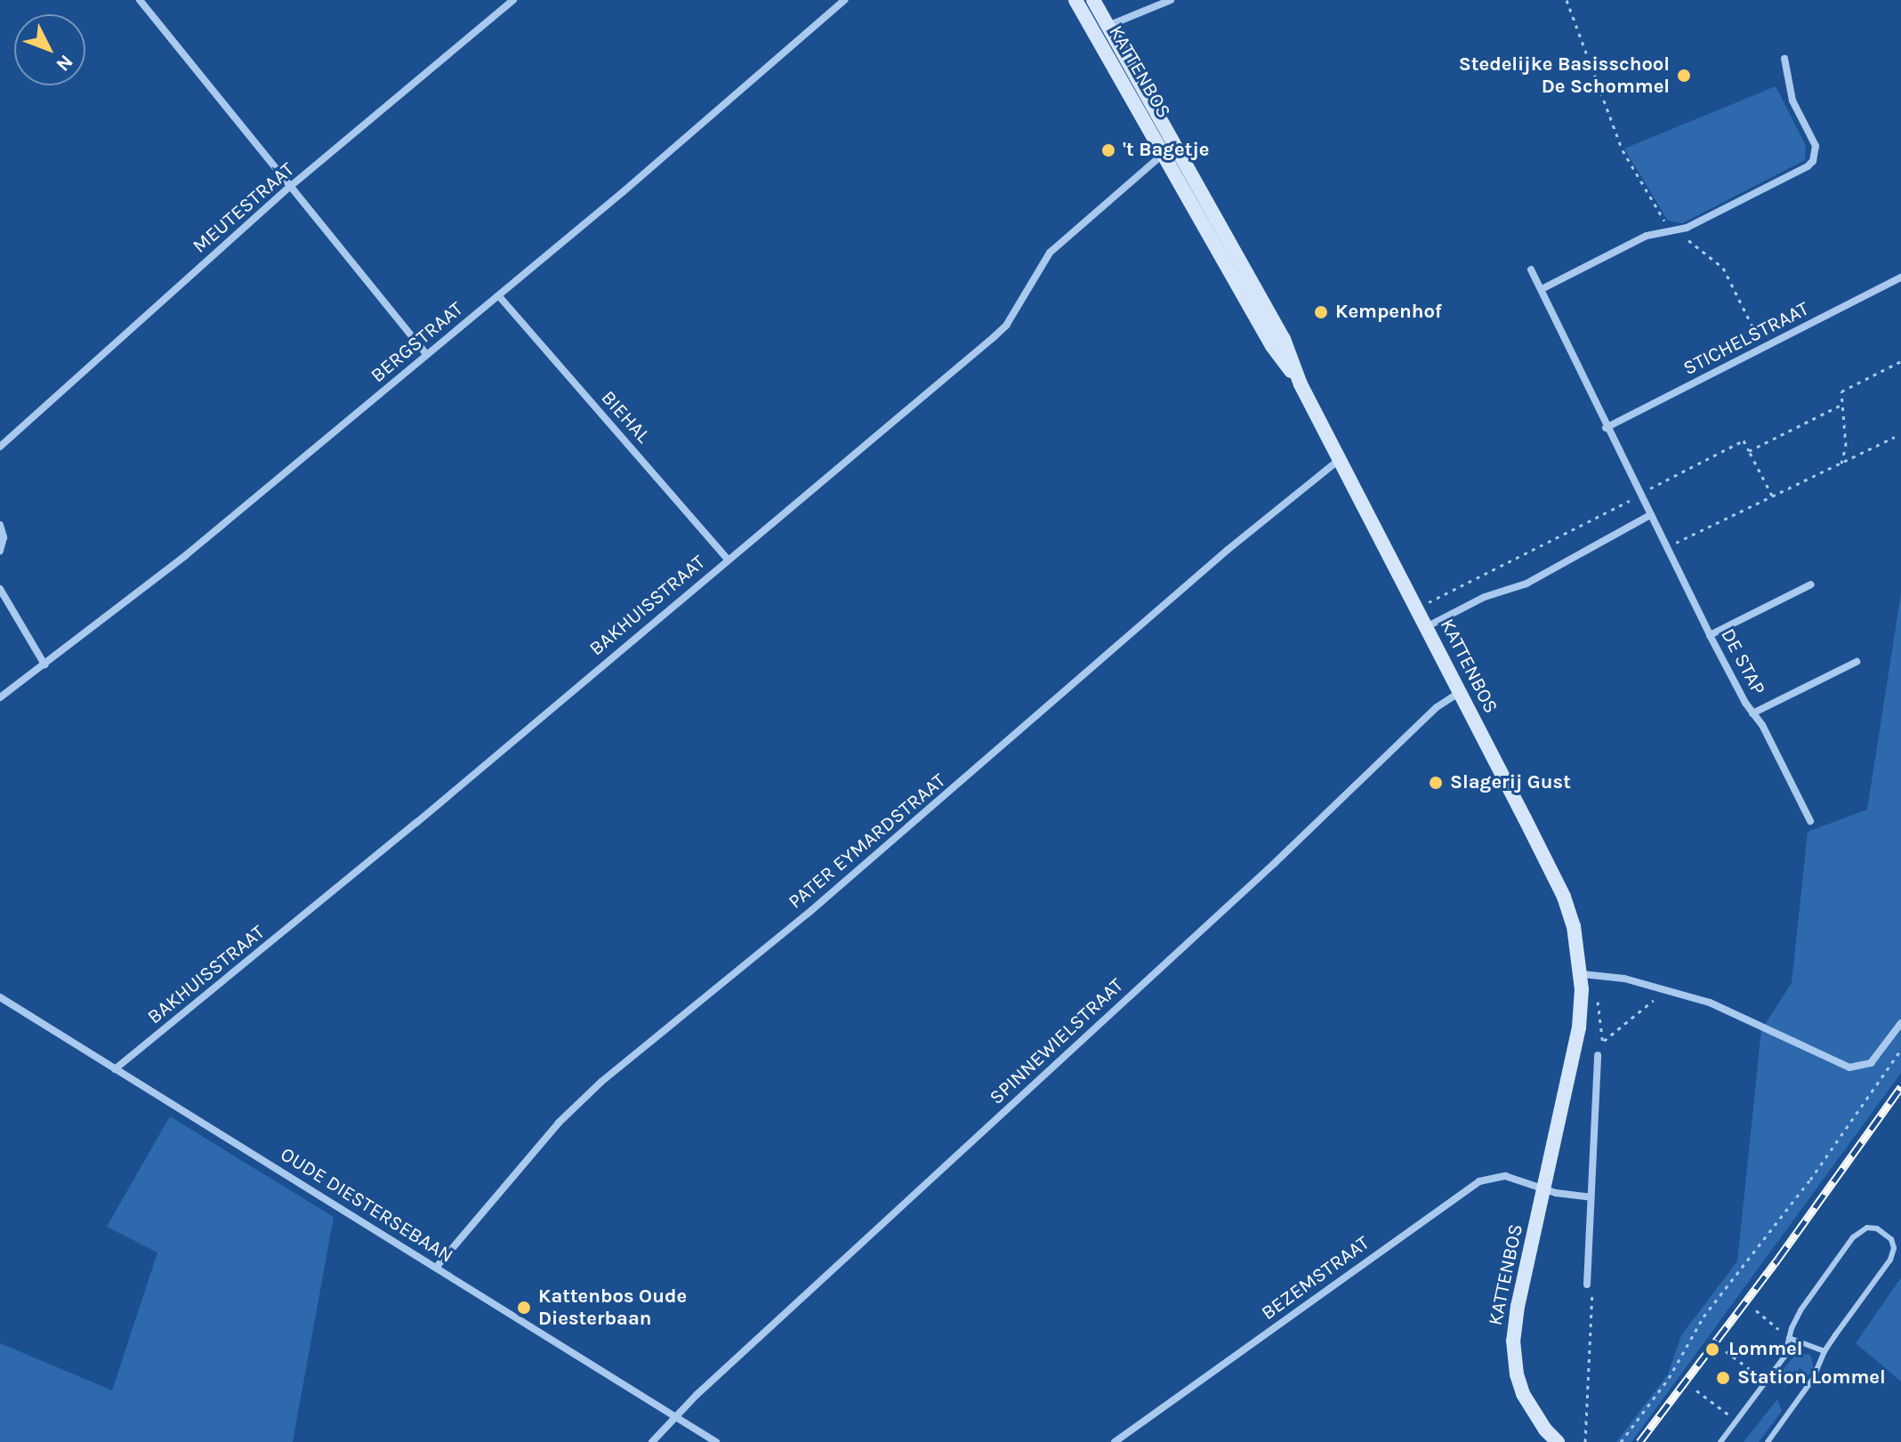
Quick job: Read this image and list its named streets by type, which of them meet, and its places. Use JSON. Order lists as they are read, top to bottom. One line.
{"streets":{"main road":["KATTENBOS"],"street":["MEUTESTRAAT","STICHELSTRAAT","BERGSTRAAT","BIEHAL","BAKHUISSTRAAT","DE STAP","PATER EYMARDSTRAAT","SPINNEWIELSTRAAT","OUDE DIESTERSEBAAN","BEZEMSTRAAT"]},"crossings":[["KATTENBOS","BAKHUISSTRAAT"],["KATTENBOS","PATER EYMARDSTRAAT"],["KATTENBOS","SPINNEWIELSTRAAT"],["KATTENBOS","BEZEMSTRAAT"],["STICHELSTRAAT","DE STAP"],["BERGSTRAAT","BIEHAL"],["BIEHAL","BAKHUISSTRAAT"],["BAKHUISSTRAAT","OUDE DIESTERSEBAAN"],["PATER EYMARDSTRAAT","OUDE DIESTERSEBAAN"],["SPINNEWIELSTRAAT","OUDE DIESTERSEBAAN"]],"places":["Stedelijke Basisschool De Schommel","'t Bagetje","Kempenhof","Slagerij Gust","Kattenbos Oude Diesterbaan","Lommel","Station Lommel"],"north":"bottom right"}
